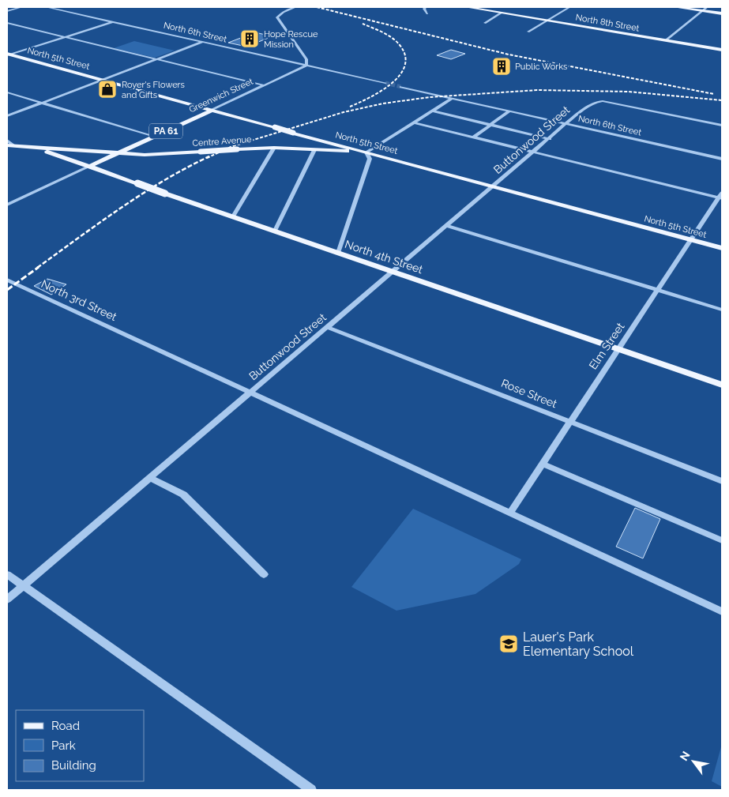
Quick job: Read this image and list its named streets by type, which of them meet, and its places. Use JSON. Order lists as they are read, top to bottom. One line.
{"streets":{"main road":["North 8th Street","North 5th Street","Greenwich Street","PA 61","Centre Avenue","North 4th Street"],"street":["North 6th Street","Buttonwood Street","North 3rd Street","Elm Street","Rose Street"]},"crossings":[["North 6th Street","Greenwich Street"],["North 6th Street","Buttonwood Street"],["North 5th Street","Greenwich Street"],["North 5th Street","Buttonwood Street"],["North 5th Street","Centre Avenue"],["North 5th Street","Elm Street"],["Greenwich Street","Centre Avenue"],["Greenwich Street","North 4th Street"],["Buttonwood Street","North 4th Street"],["Buttonwood Street","North 3rd Street"],["Buttonwood Street","Rose Street"],["Centre Avenue","North 4th Street"],["North 4th Street","Elm Street"],["North 3rd Street","Elm Street"],["Elm Street","Rose Street"]],"places":{"building":["Hope Rescue Mission","Public Works"],"shop":["Royer's Flowers and Gifts"],"school or university":["Lauer's Park Elementary School"]},"legend":["Road","Park","Building"],"north":"top left"}
